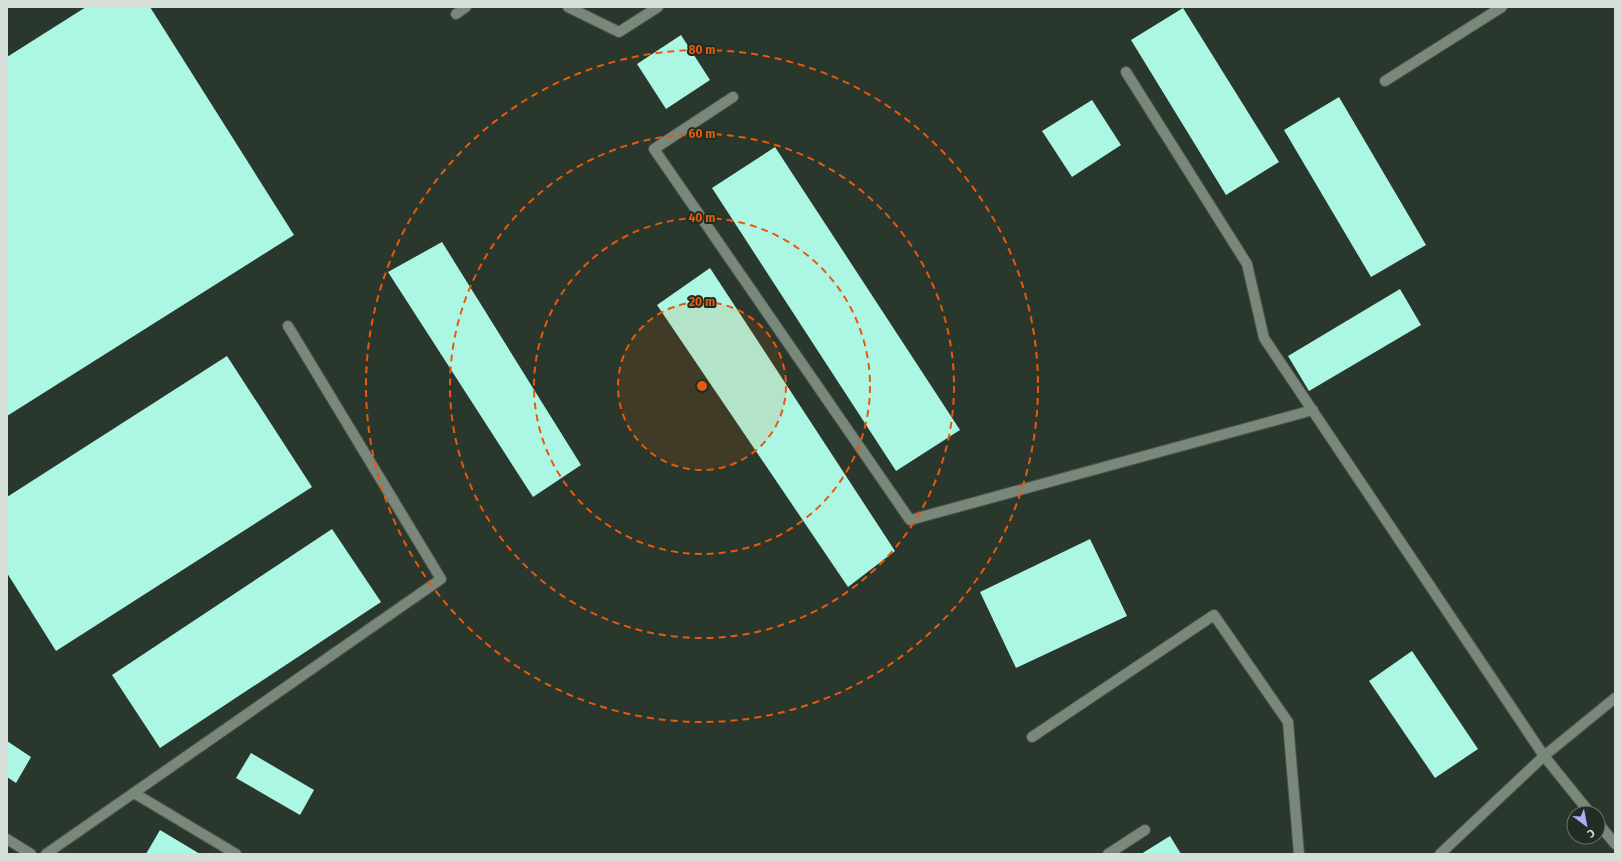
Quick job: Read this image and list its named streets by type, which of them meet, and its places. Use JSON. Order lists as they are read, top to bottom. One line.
{"north":"bottom right","rings":["80 m","60 m","40 m","20 m"]}
